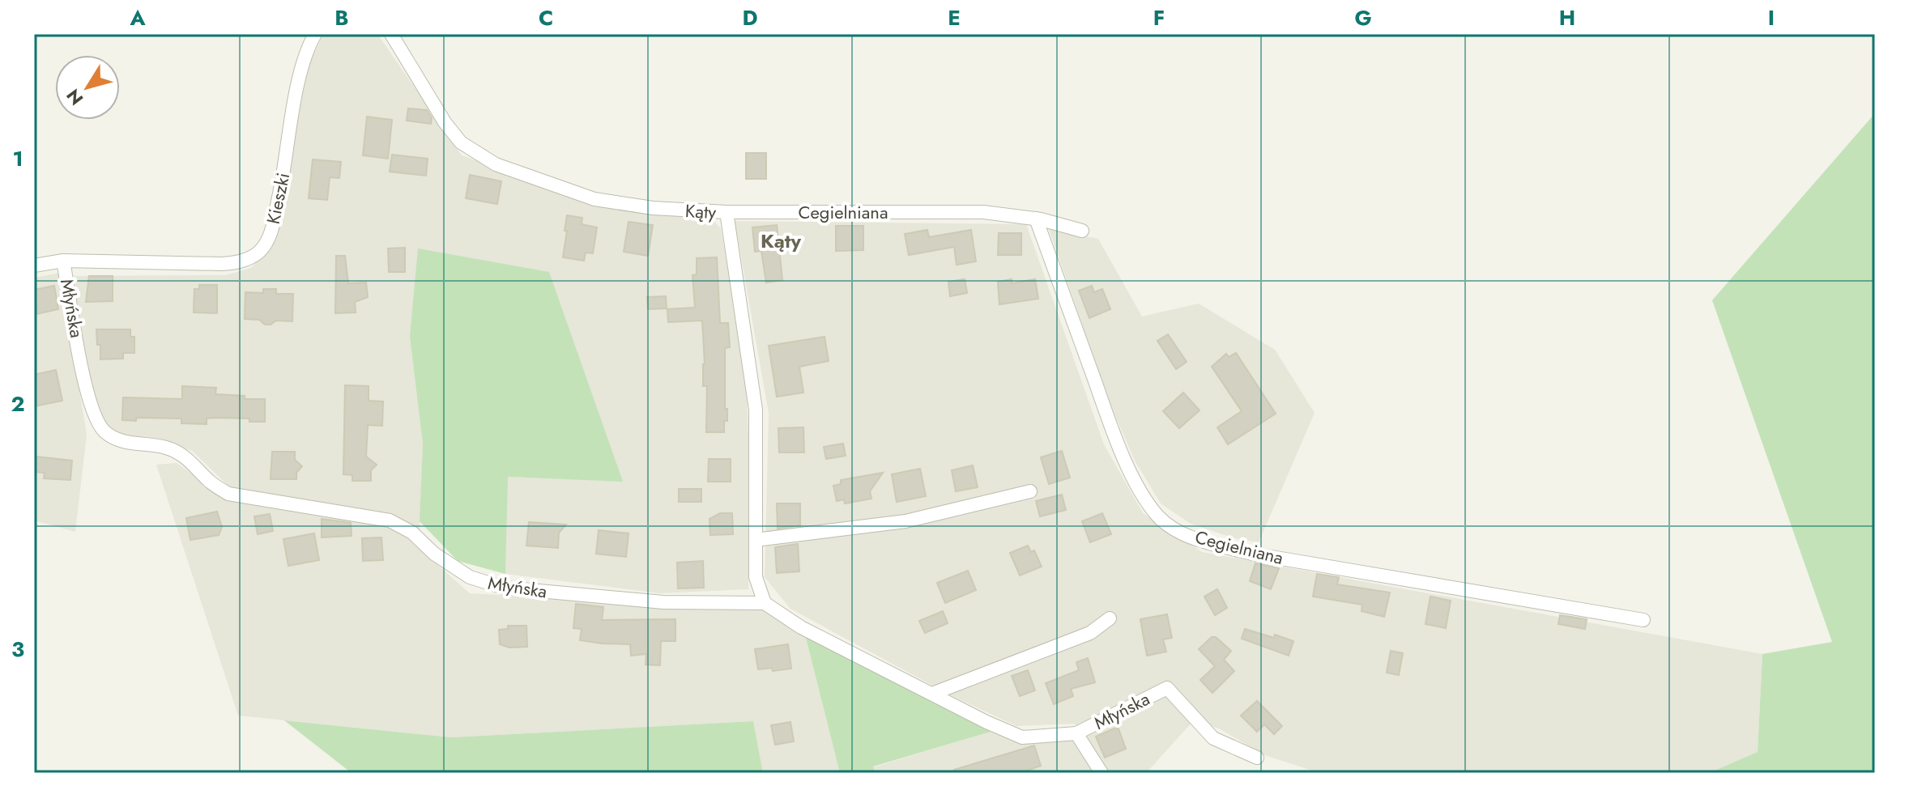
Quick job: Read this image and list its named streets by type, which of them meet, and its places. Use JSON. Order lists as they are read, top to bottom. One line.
{"streets":{"street":["Kieszki","Kąty","Cegielniana","Młyńska"]},"crossings":[["Kieszki","Młyńska"],["Kąty","Cegielniana"],["Kąty","Młyńska"]],"districts":["Kąty"],"north":"bottom left","grid":{"columns":["A","B","C","D","E","F","G","H","I"],"rows":["1","2","3"]}}
